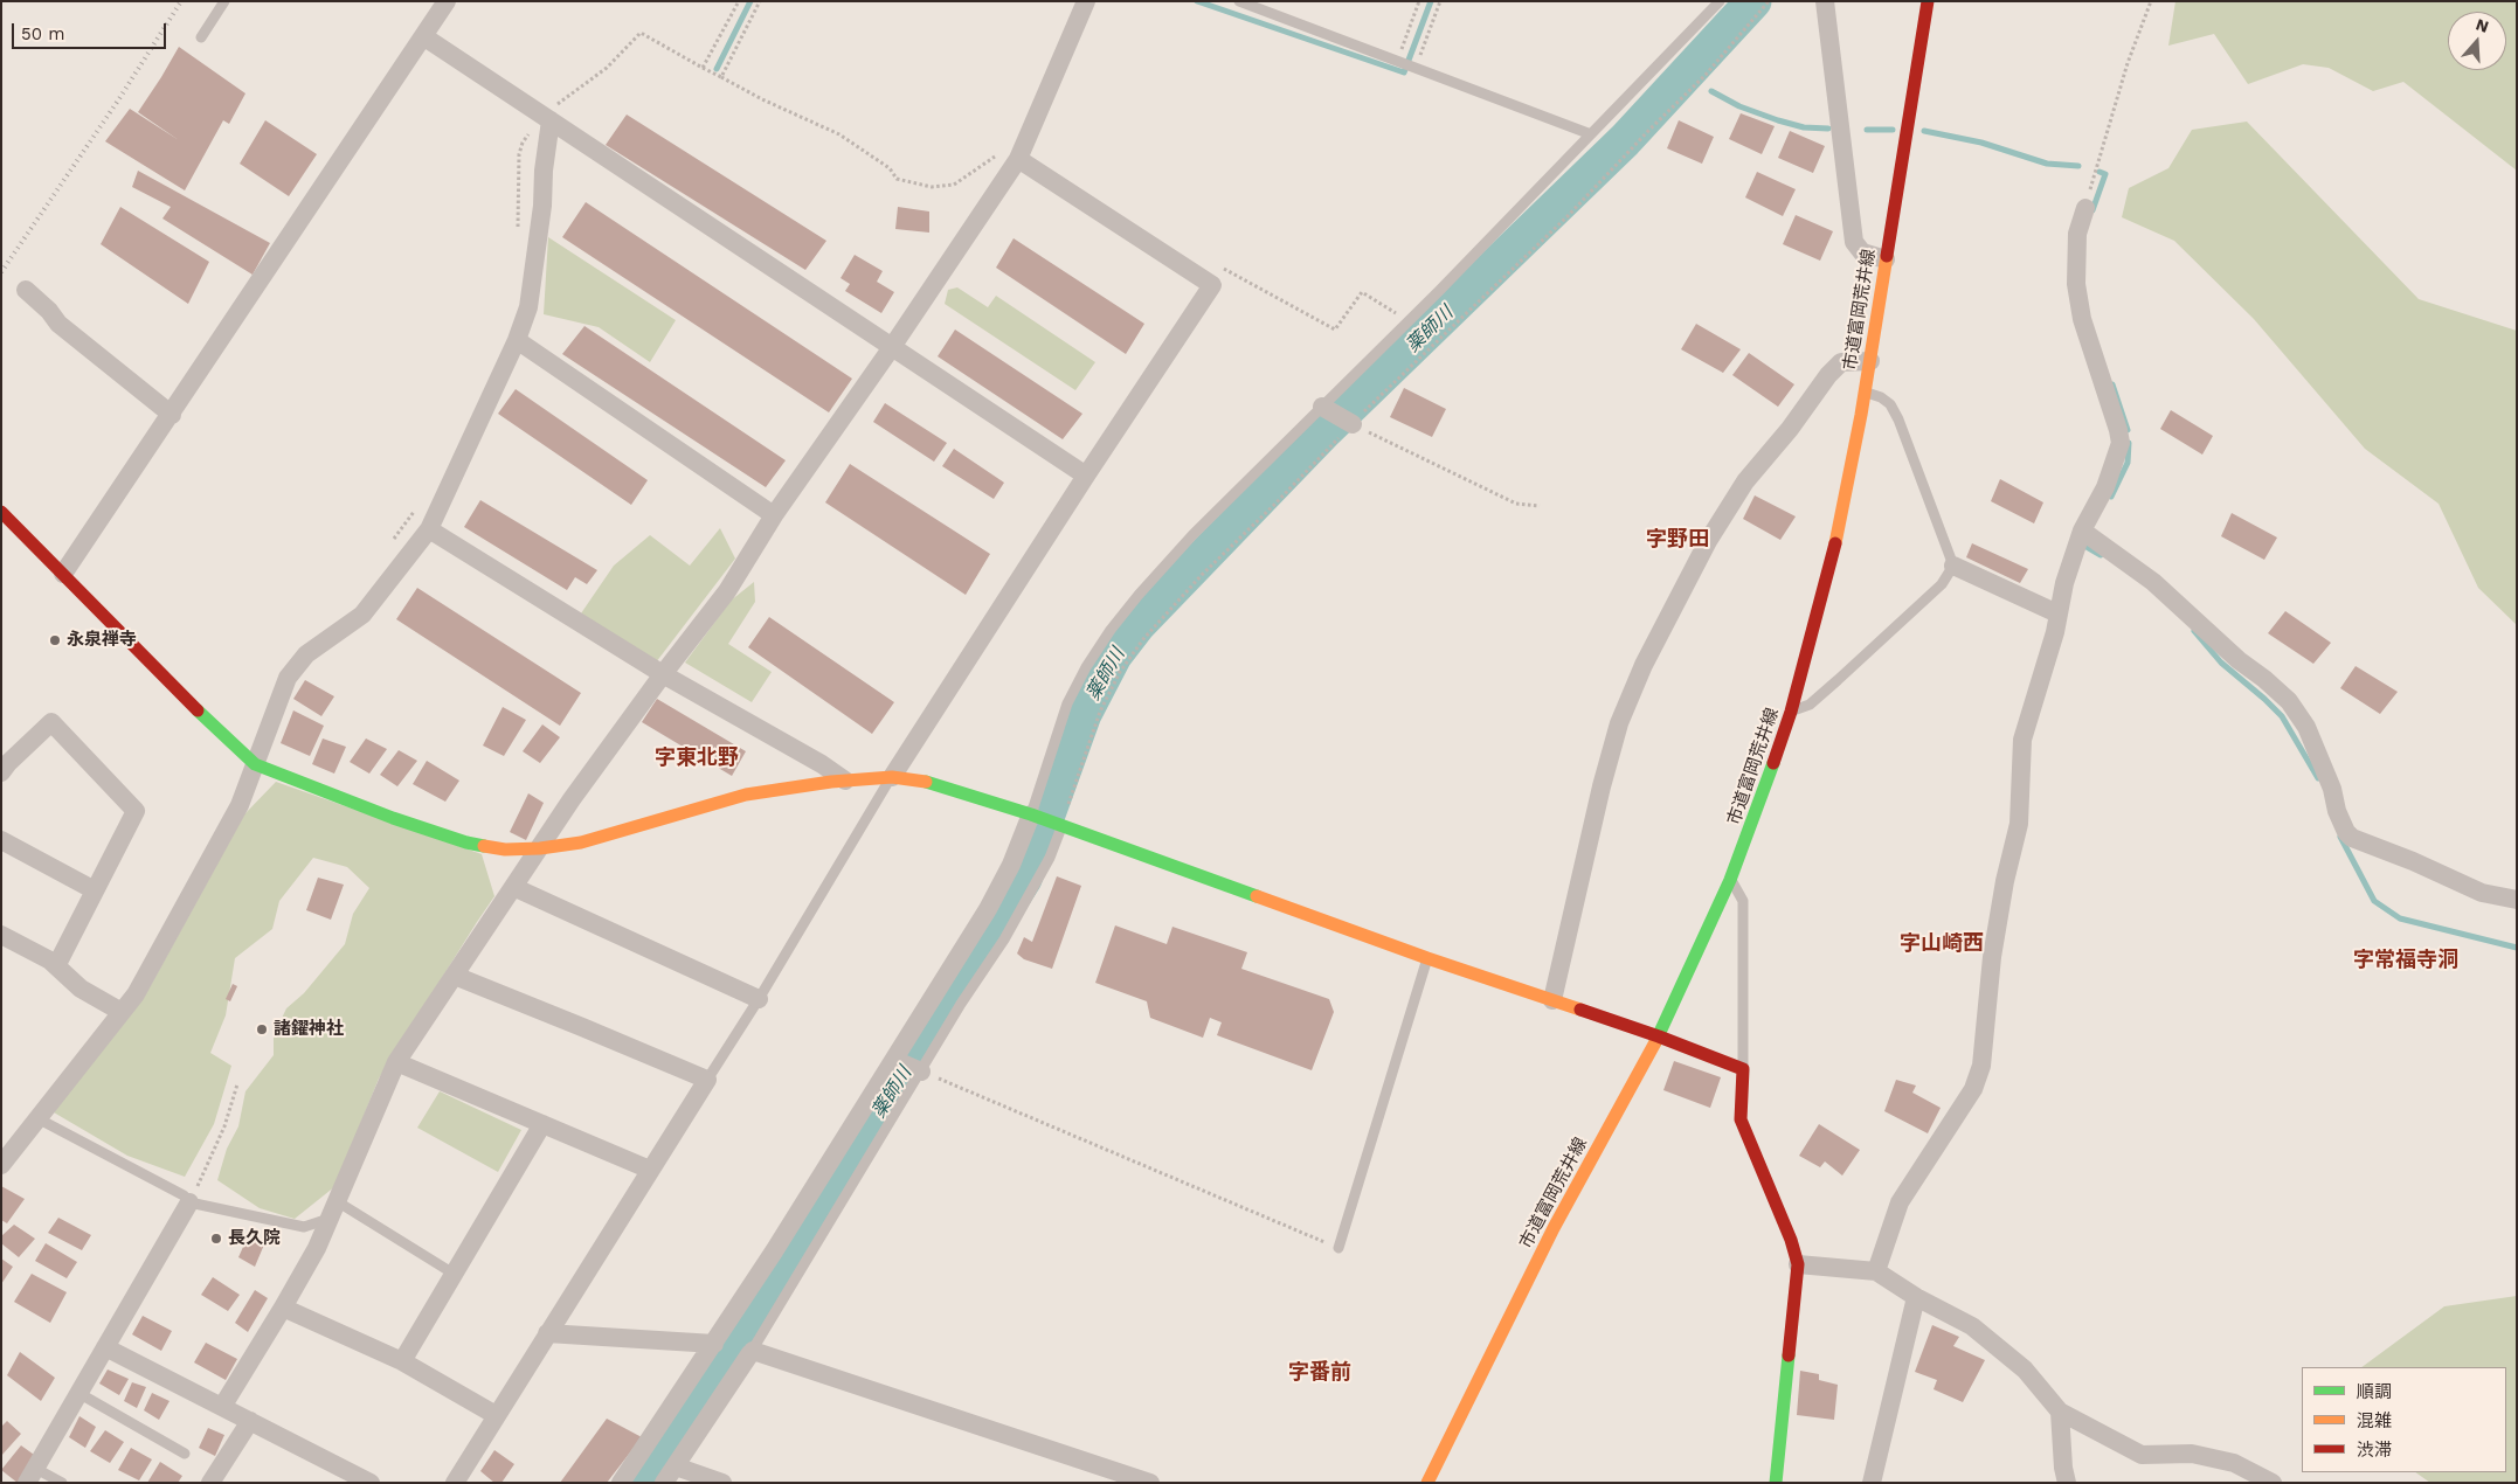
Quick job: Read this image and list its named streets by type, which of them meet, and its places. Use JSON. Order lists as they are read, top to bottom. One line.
{"streets":{"street":["市道富岡荒井線"]},"districts":["字野田","字東北野","字山崎西","字常福寺洞","字番前"],"water":["薬師川"],"places":["永泉禅寺","諸鑃神社","長久院"],"legend":["順調","混雑","渋滞"],"scale_bar":"50 m","north":"top"}
